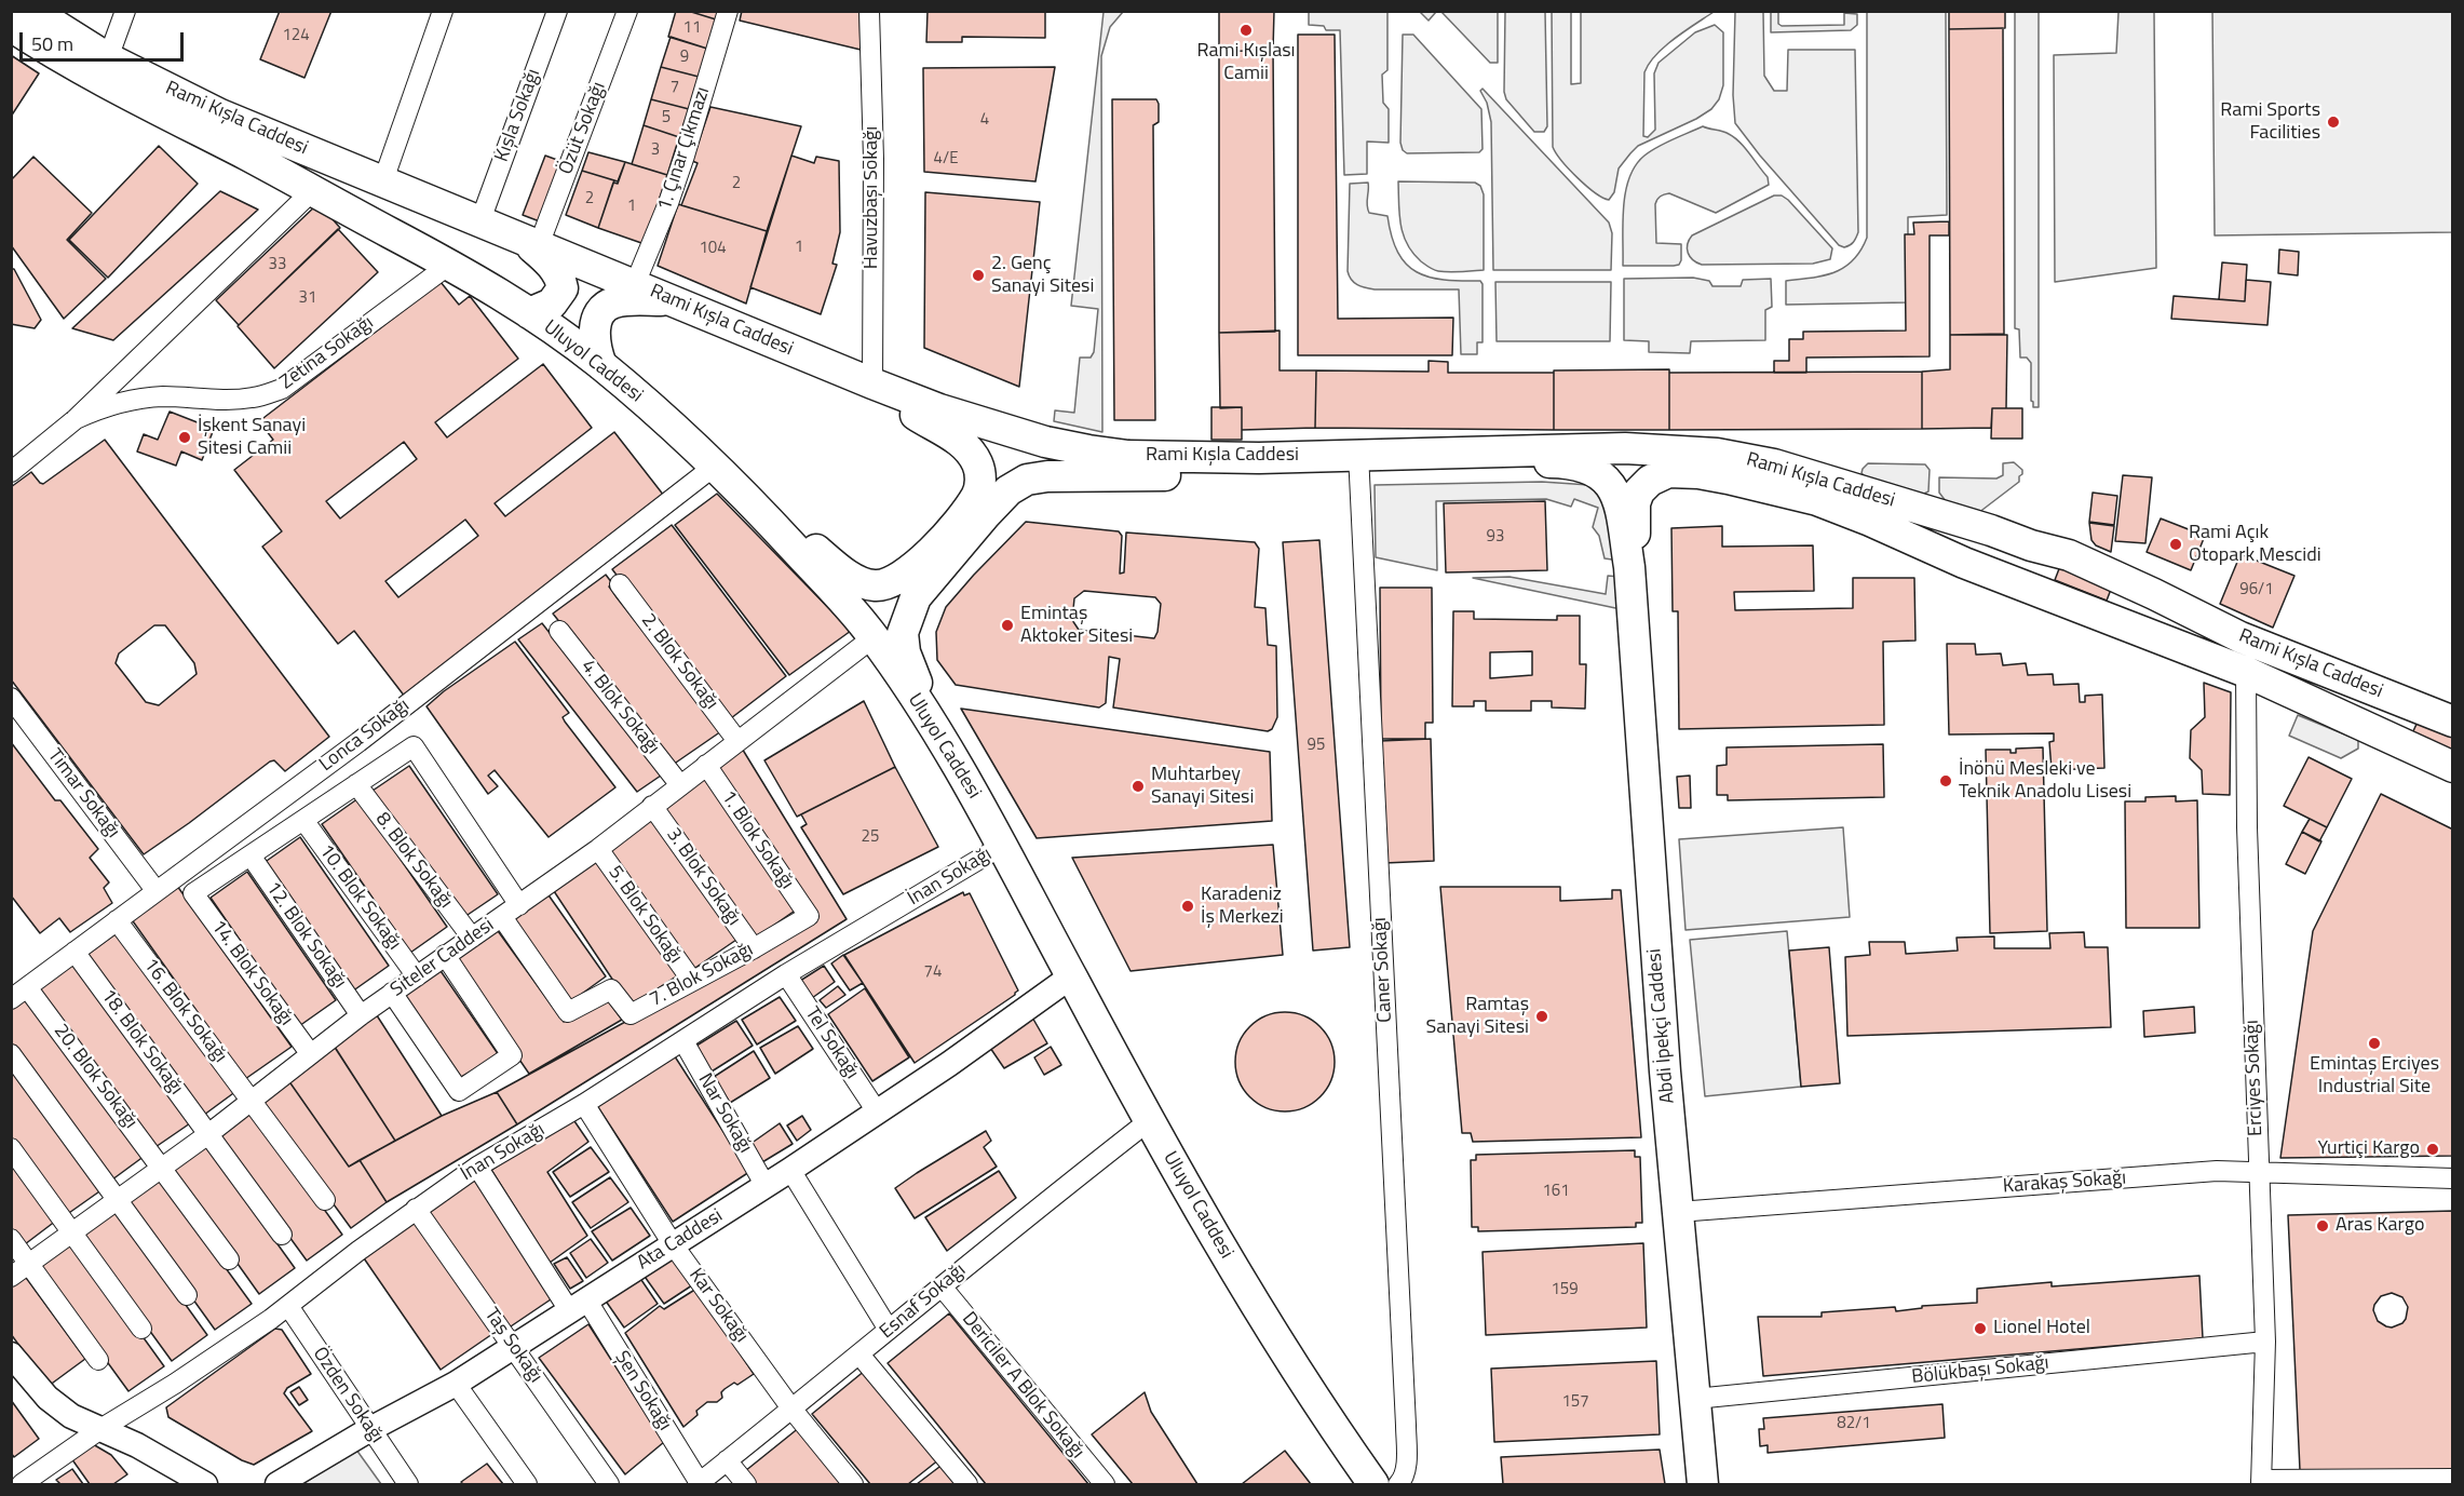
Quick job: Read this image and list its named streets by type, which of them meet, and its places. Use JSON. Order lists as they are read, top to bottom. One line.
{"streets":{"main road":["Rami Kışla Caddesi","Uluyol Caddesi","Abdi İpekçi Caddesi"],"street":["Kışla Sokağı","Özüt Sokağı","1. Çınar Çıkmazı","Havuzbaşı Sokağı","Zetina Sokağı","2. Blok Sokağı","4. Blok Sokağı","Lonca Sokağı","Timar Sokağı","1. Blok Sokağı","8. Blok Sokağı","3. Blok Sokağı","İnan Sokağı","10. Blok Sokağı","5. Blok Sokağı","12. Blok Sokağı","Siteler Caddesi","Caner Sokağı","14. Blok Sokağı","7. Blok Sokağı","16. Blok Sokağı","18. Blok Sokağı","Tel Sokağı","20. Blok Sokağı","Erciyes Sokağı","Nar Sokağı","Karakaş Sokağı","Ata Caddesi","Esnaf Sokağı","Kar Sokağı","Taş Sokağı","Bölükbaşı Sokağı","Dericiler A Blok Sokağı","Şen Sokağı","Özden Sokağı"]},"crossings":[["Kışla Sokağı","Rami Kışla Caddesi"],["Rami Kışla Caddesi","Özüt Sokağı"],["Rami Kışla Caddesi","1. Çınar Çıkmazı"],["Rami Kışla Caddesi","Havuzbaşı Sokağı"],["Rami Kışla Caddesi","Uluyol Caddesi"],["Rami Kışla Caddesi","Caner Sokağı"],["Rami Kışla Caddesi","Abdi İpekçi Caddesi"],["Rami Kışla Caddesi","Erciyes Sokağı"],["Zetina Sokağı","Uluyol Caddesi"],["Uluyol Caddesi","Lonca Sokağı"],["Uluyol Caddesi","İnan Sokağı"],["Uluyol Caddesi","Siteler Caddesi"],["Uluyol Caddesi","Ata Caddesi"],["Uluyol Caddesi","Esnaf Sokağı"],["2. Blok Sokağı","Siteler Caddesi"],["4. Blok Sokağı","Siteler Caddesi"],["Lonca Sokağı","Timar Sokağı"],["Lonca Sokağı","16. Blok Sokağı"],["Lonca Sokağı","18. Blok Sokağı"],["Lonca Sokağı","20. Blok Sokağı"],["1. Blok Sokağı","Siteler Caddesi"],["1. Blok Sokağı","7. Blok Sokağı"],["8. Blok Sokağı","Siteler Caddesi"],["3. Blok Sokağı","Siteler Caddesi"],["3. Blok Sokağı","7. Blok Sokağı"],["İnan Sokağı","Tel Sokağı"],["İnan Sokağı","Nar Sokağı"],["İnan Sokağı","Kar Sokağı"],["İnan Sokağı","Taş Sokağı"],["İnan Sokağı","Şen Sokağı"],["İnan Sokağı","Özden Sokağı"],["10. Blok Sokağı","Siteler Caddesi"],["5. Blok Sokağı","Siteler Caddesi"],["5. Blok Sokağı","7. Blok Sokağı"],["12. Blok Sokağı","Siteler Caddesi"],["12. Blok Sokağı","14. Blok Sokağı"],["Siteler Caddesi","14. Blok Sokağı"],["Siteler Caddesi","7. Blok Sokağı"],["Siteler Caddesi","16. Blok Sokağı"],["Siteler Caddesi","18. Blok Sokağı"],["Siteler Caddesi","20. Blok Sokağı"],["Abdi İpekçi Caddesi","Karakaş Sokağı"],["Abdi İpekçi Caddesi","Bölükbaşı Sokağı"],["Tel Sokağı","Ata Caddesi"],["Erciyes Sokağı","Karakaş Sokağı"],["Erciyes Sokağı","Bölükbaşı Sokağı"],["Nar Sokağı","Ata Caddesi"],["Ata Caddesi","Kar Sokağı"],["Ata Caddesi","Taş Sokağı"],["Ata Caddesi","Şen Sokağı"],["Ata Caddesi","Özden Sokağı"],["Esnaf Sokağı","Kar Sokağı"],["Esnaf Sokağı","Dericiler A Blok Sokağı"],["Esnaf Sokağı","Şen Sokağı"]],"places":["Rami Kışlası Camii","Rami Sports Facilities","2. Genç Sanayi Sitesi","İşkent Sanayi Sitesi Camii","Rami Açık Otopark Mescidi","Emintaş Aktoker Sitesi","İnönü Mesleki ve Teknik Anadolu Lisesi","Muhtarbey Sanayi Sitesi","Karadeniz İş Merkezi","Ramtaş Sanayi Sitesi","Emintaş Erciyes Industrial Site","Yurtiçi Kargo","Aras Kargo","Lionel Hotel"],"house_numbers":["11","124","9","7","5","4","3","4/E","2","2","1","1","104","33","31","93","96/1","95","25","74","161","159","157","82/1"],"scale_bar":"50 m"}
